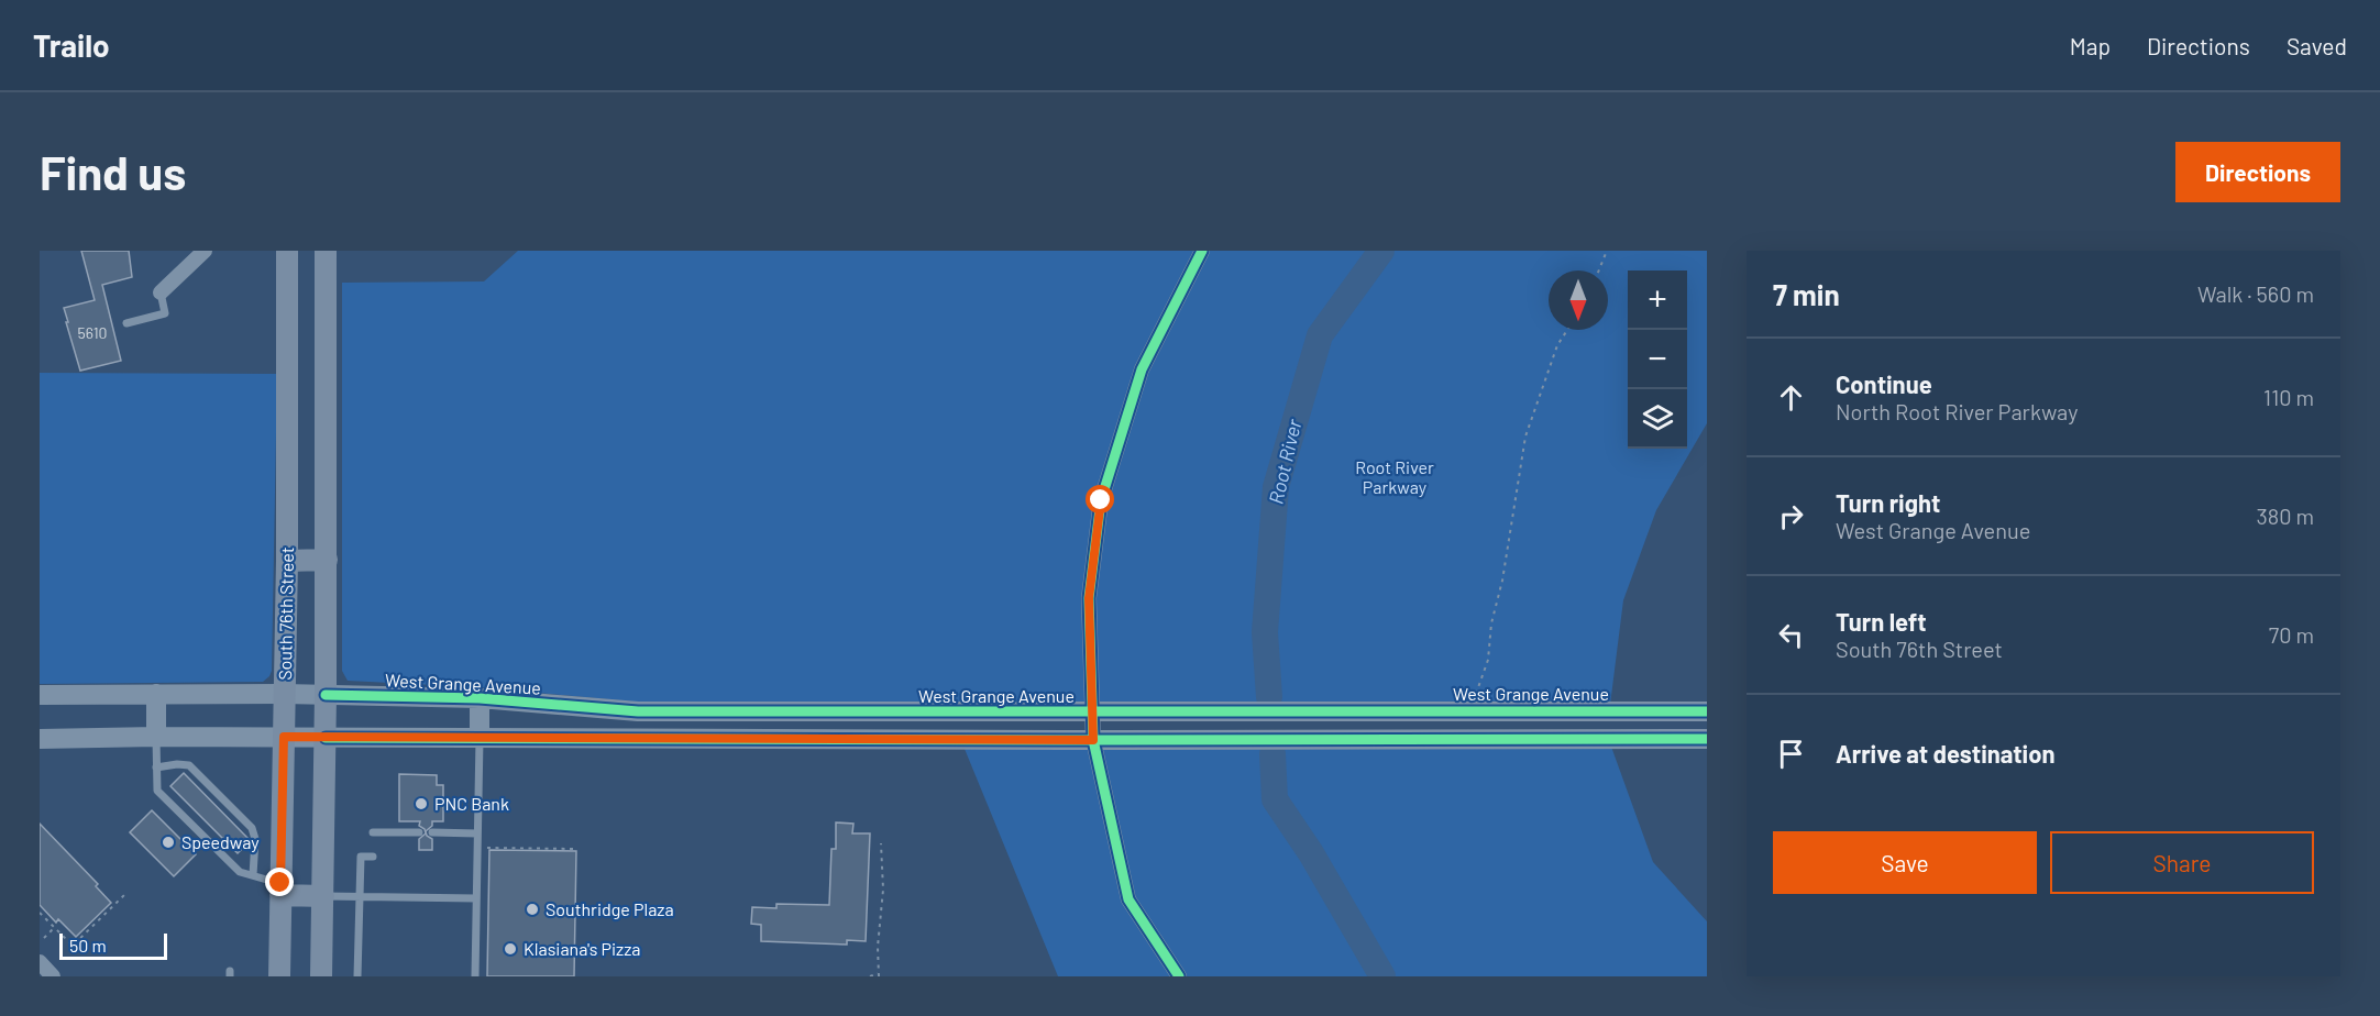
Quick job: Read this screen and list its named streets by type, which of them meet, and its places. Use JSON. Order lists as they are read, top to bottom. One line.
{"streets":{"main road":["South 76th Street"],"street":["West Grange Avenue"]},"crossings":[["South 76th Street","West Grange Avenue"]],"water":["Root River"],"parks":["Root River Parkway"],"places":["PNC Bank","Speedway","Southridge Plaza","Klasiana's Pizza"],"house_numbers":["5610"],"scale_bar":"50 m","north":"bottom","page":{"header":"Trailo","nav":["Map","Directions","Saved"],"buttons":["Directions",["Save","Share"]],"title":"Find us","heading":["7 min","Walk · 560 m"],"map_buttons":["+","−"],"list":[["Continue","North Root River Parkway","110 m"],["Turn right","West Grange Avenue","380 m"],["Turn left","South 76th Street","70 m"],"Arrive at destination"],"scale":"50 m"}}
